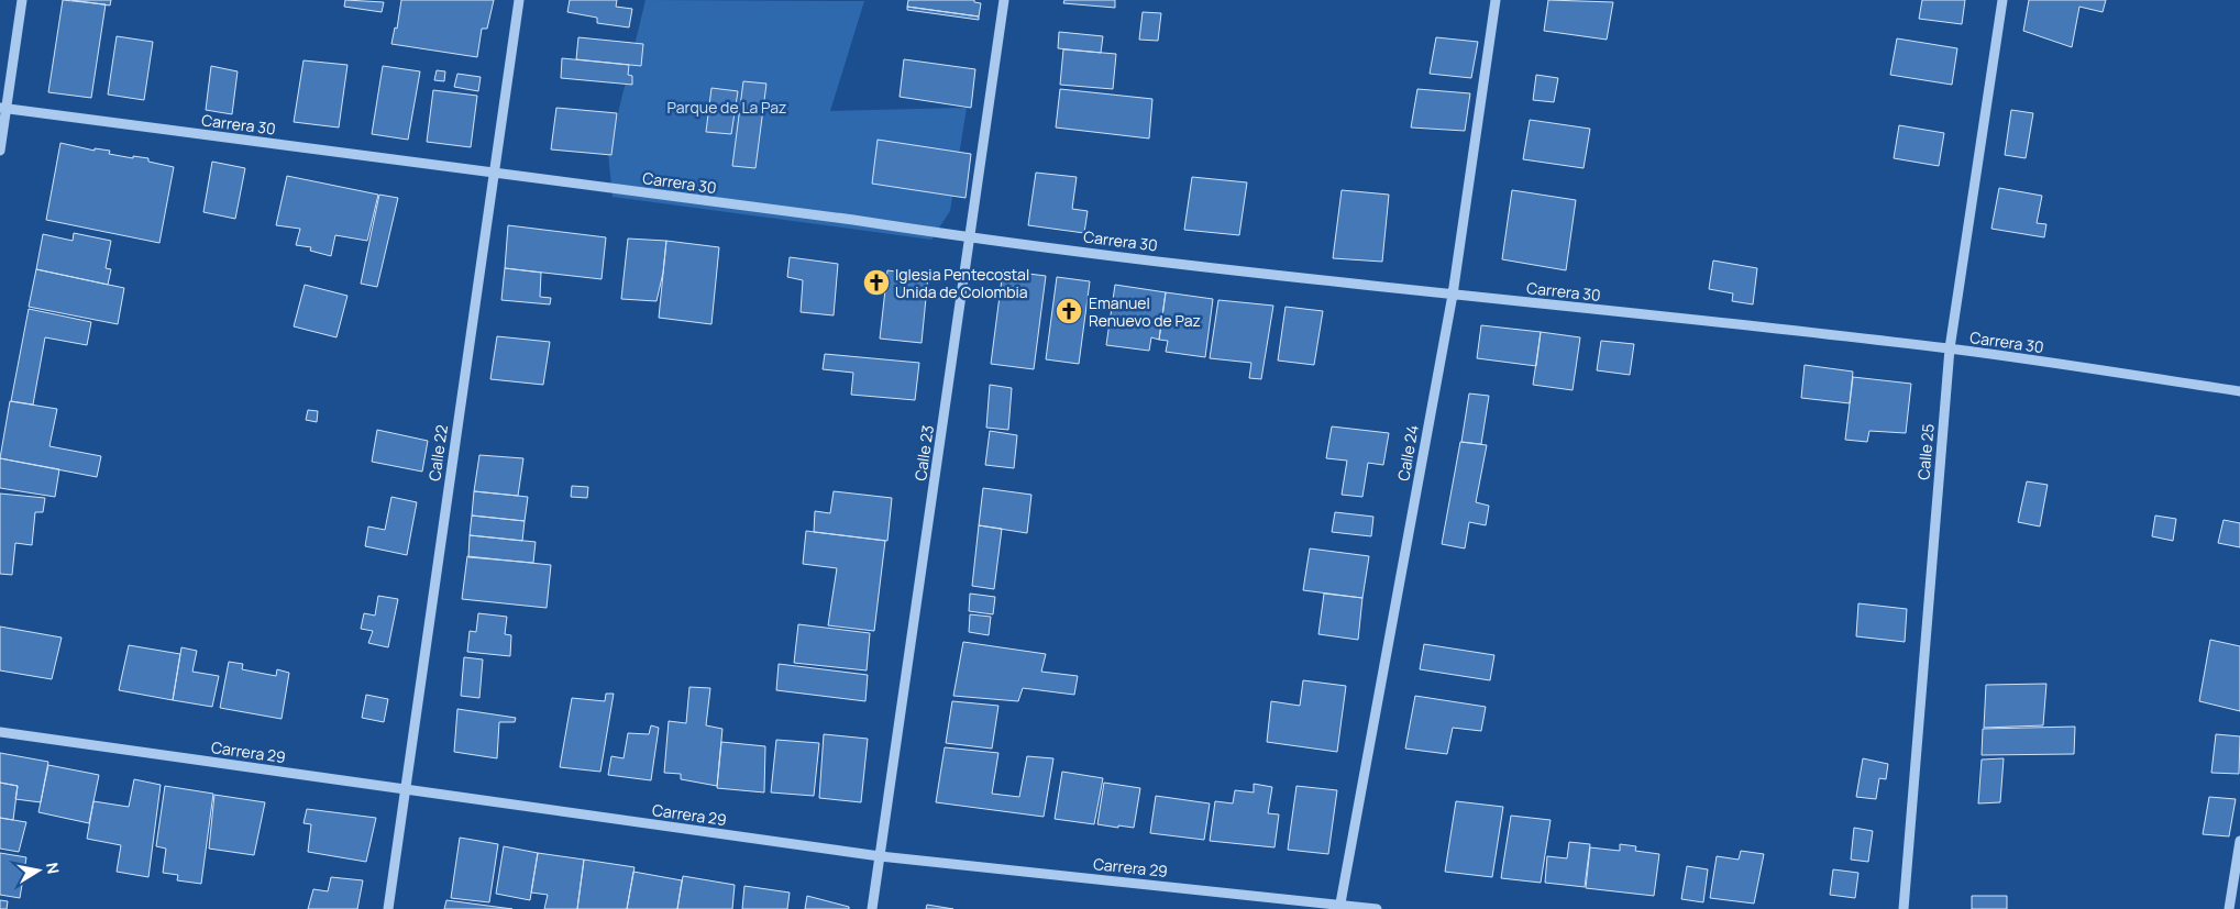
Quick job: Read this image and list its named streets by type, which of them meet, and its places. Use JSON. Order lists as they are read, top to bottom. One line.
{"streets":{"street":["Carrera 30","Calle 25","Calle 22","Calle 23","Calle 24","Carrera 29"]},"crossings":[["Carrera 30","Calle 25"],["Carrera 30","Calle 22"],["Carrera 30","Calle 23"],["Carrera 30","Calle 24"],["Calle 22","Carrera 29"],["Calle 23","Carrera 29"],["Calle 24","Carrera 29"]],"parks":["Parque de La Paz"],"places":{"church":["Iglesia Pentecostal Unida de Colombia","Emanuel Renuevo de Paz"]},"north":"right"}
